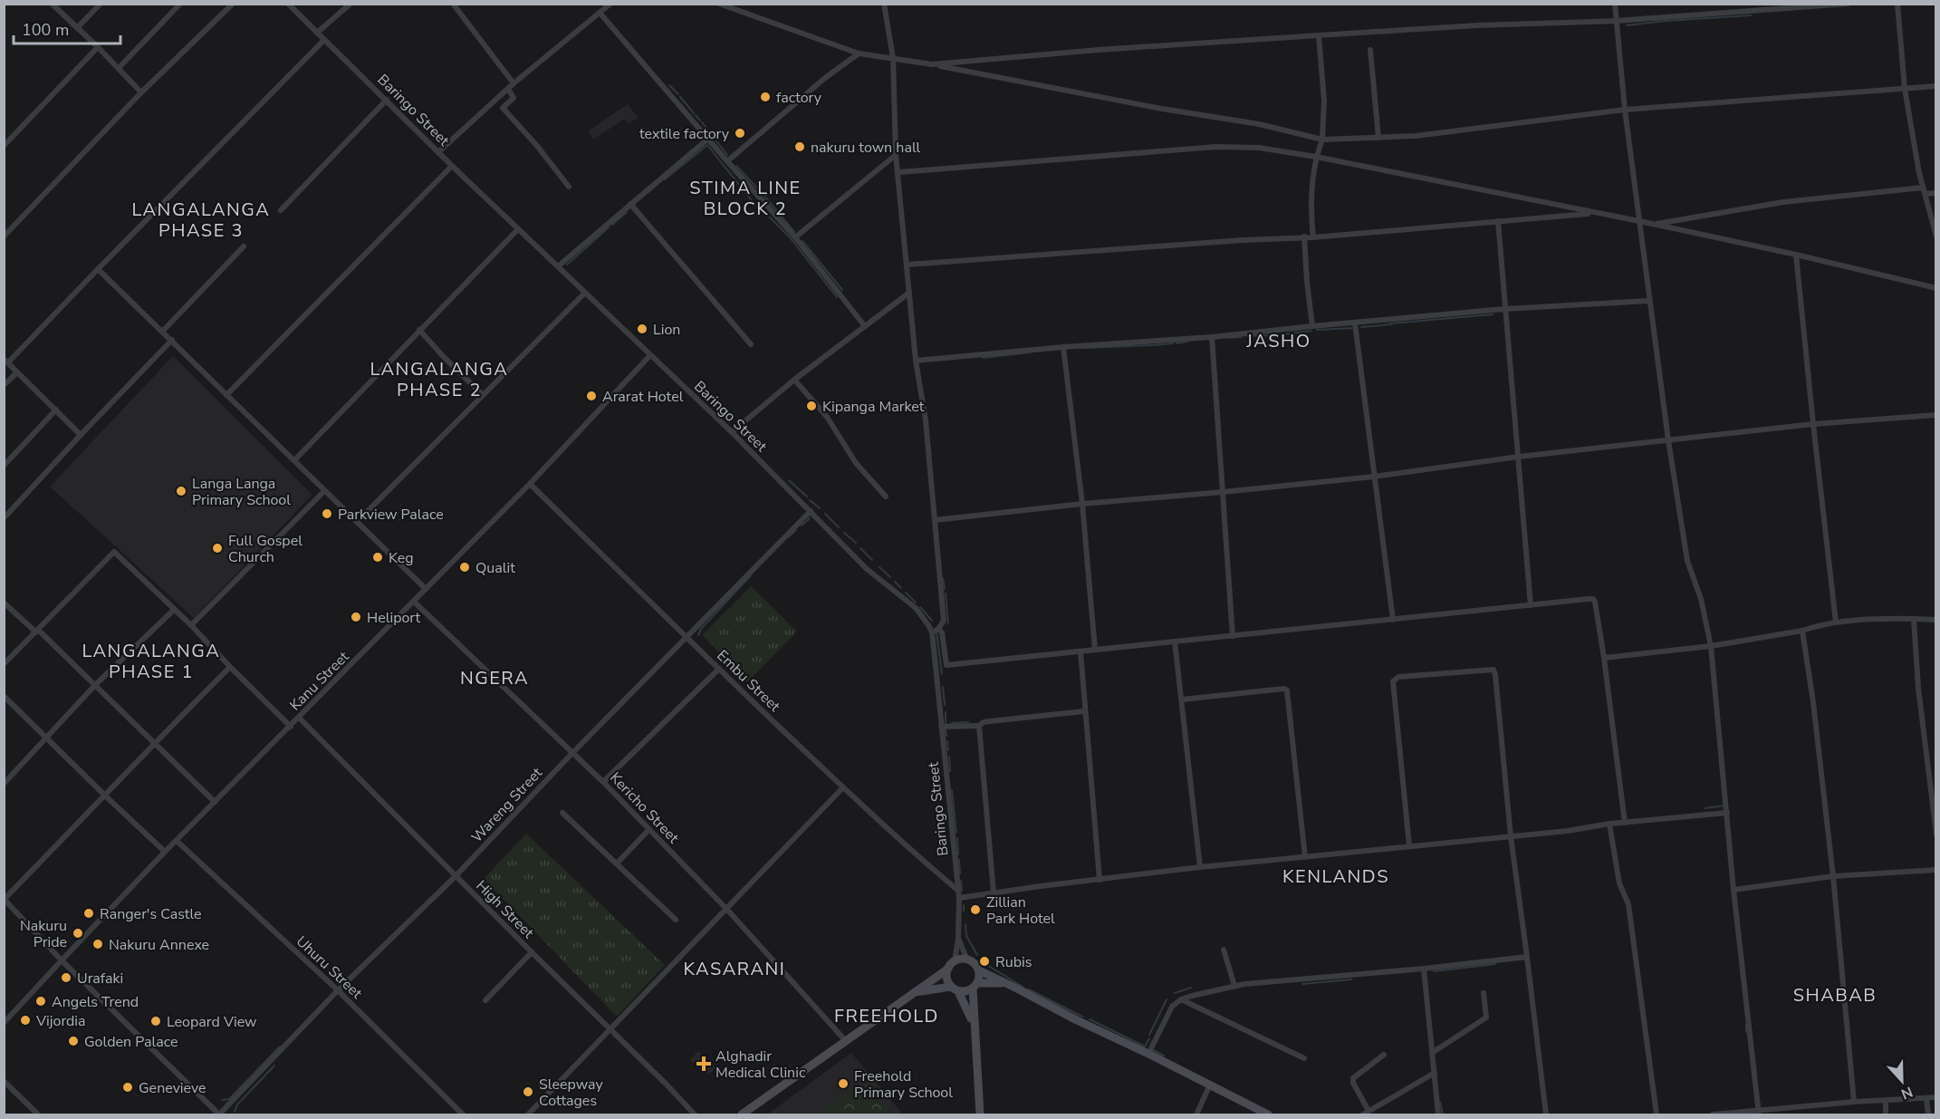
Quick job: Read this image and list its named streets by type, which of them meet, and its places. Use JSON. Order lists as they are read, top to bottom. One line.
{"streets":{"street":["Baringo Street","Kanu Street","Embu Street","Wareng Street","Kericho Street","High Street","Uhuru Street"]},"crossings":[["Baringo Street","Kanu Street"],["Baringo Street","Embu Street"],["Baringo Street","Wareng Street"],["Kanu Street","Embu Street"],["Kanu Street","Kericho Street"],["Kanu Street","High Street"],["Kanu Street","Uhuru Street"],["Embu Street","Wareng Street"],["Wareng Street","Kericho Street"],["Wareng Street","High Street"],["Wareng Street","Uhuru Street"]],"districts":["STIMA LINE BLOCK 2","LANGALANGA PHASE 3","JASHO","LANGALANGA PHASE 2","LANGALANGA PHASE 1","NGERA","KENLANDS","KASARANI","SHABAB","FREEHOLD"],"places":{"other":["factory","textile factory","nakuru town hall","Lion","Ararat Hotel","Kipanga Market","Langa Langa Primary School","Parkview Palace","Full Gospel Church","Keg","Qualit","Heliport","Zillian Park Hotel","Ranger's Castle","Nakuru Pride","Nakuru Annexe","Rubis","Urafaki","Angels Trend","Vijordia","Leopard View","Golden Palace","Freehold Primary School","Genevieve","Sleepway Cottages"],"health":["Alghadir Medical Clinic"]},"scale_bar":"100 m","north":"bottom"}
